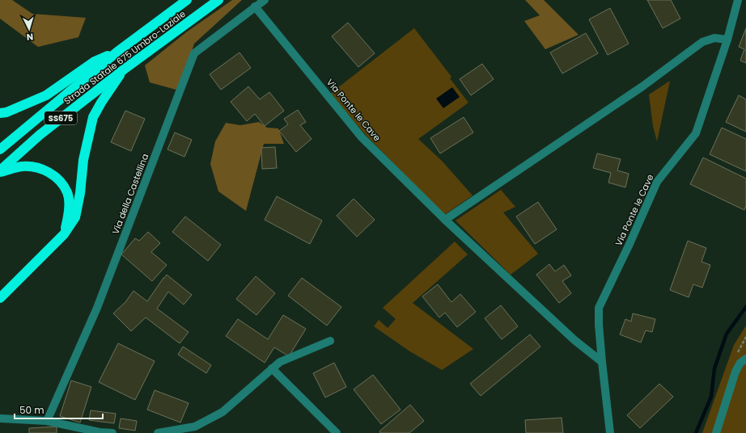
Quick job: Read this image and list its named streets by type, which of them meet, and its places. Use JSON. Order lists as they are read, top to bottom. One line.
{"streets":{"highway":["Strada Statale 675 Umbro-Laziale","SS675"],"street":["Via Ponte le Cave","Via della Castellina"]},"crossings":[["Via Ponte le Cave","Via della Castellina"]],"scale_bar":"50 m","north":"bottom"}
